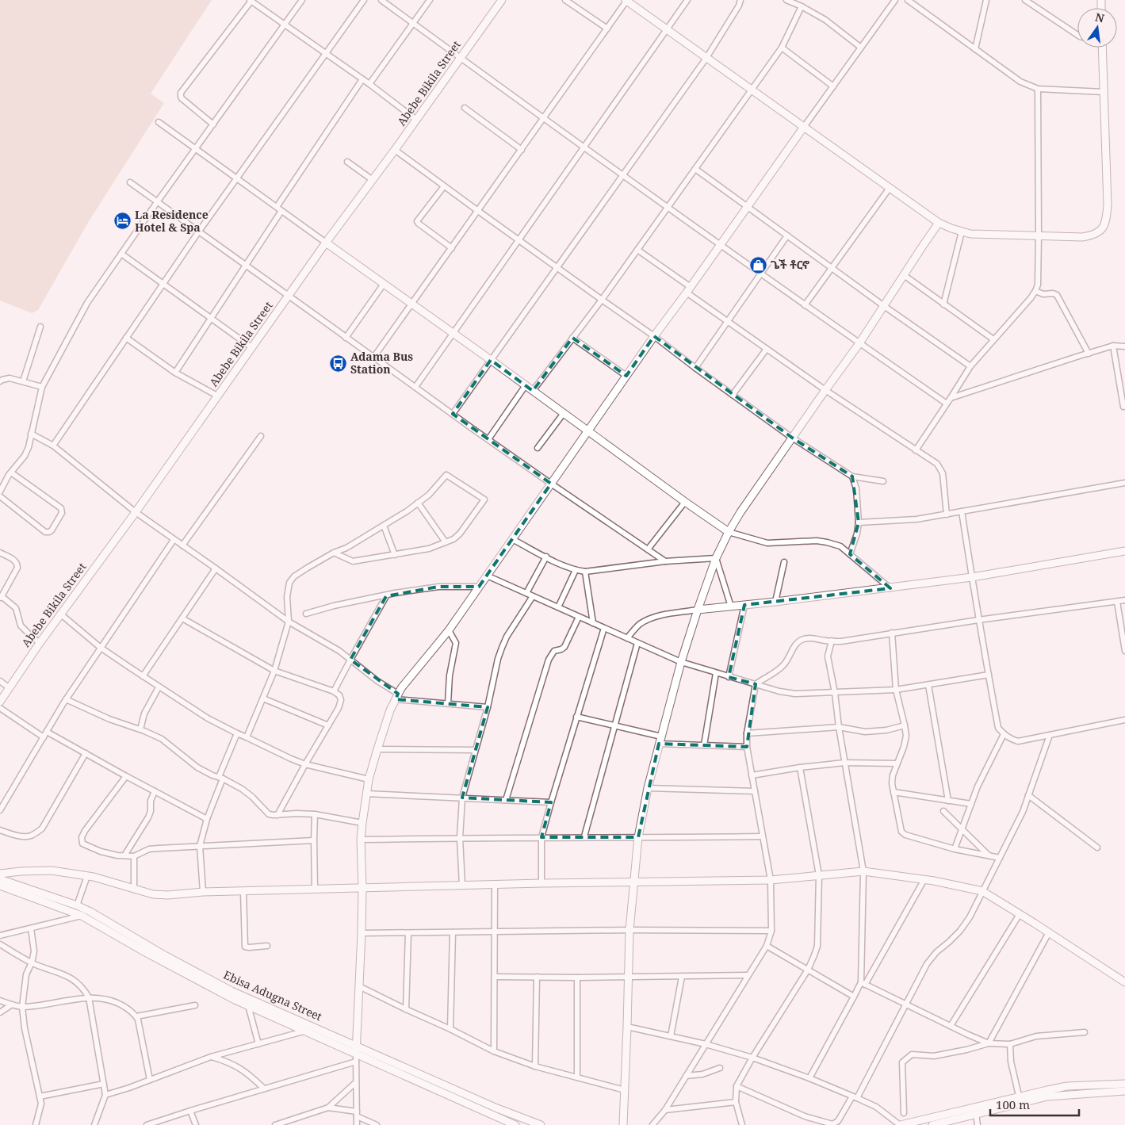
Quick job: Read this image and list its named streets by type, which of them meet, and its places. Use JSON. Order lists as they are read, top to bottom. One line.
{"streets":{"street":["Abebe Bikila Street","Ebisa Adugna Street"]},"places":{"hotel":["La Residence Hotel & Spa"],"shop":["ጌች ቶርኖ"],"bus stop":["Adama Bus Station"]},"scale_bar":"100 m","north":"top"}
